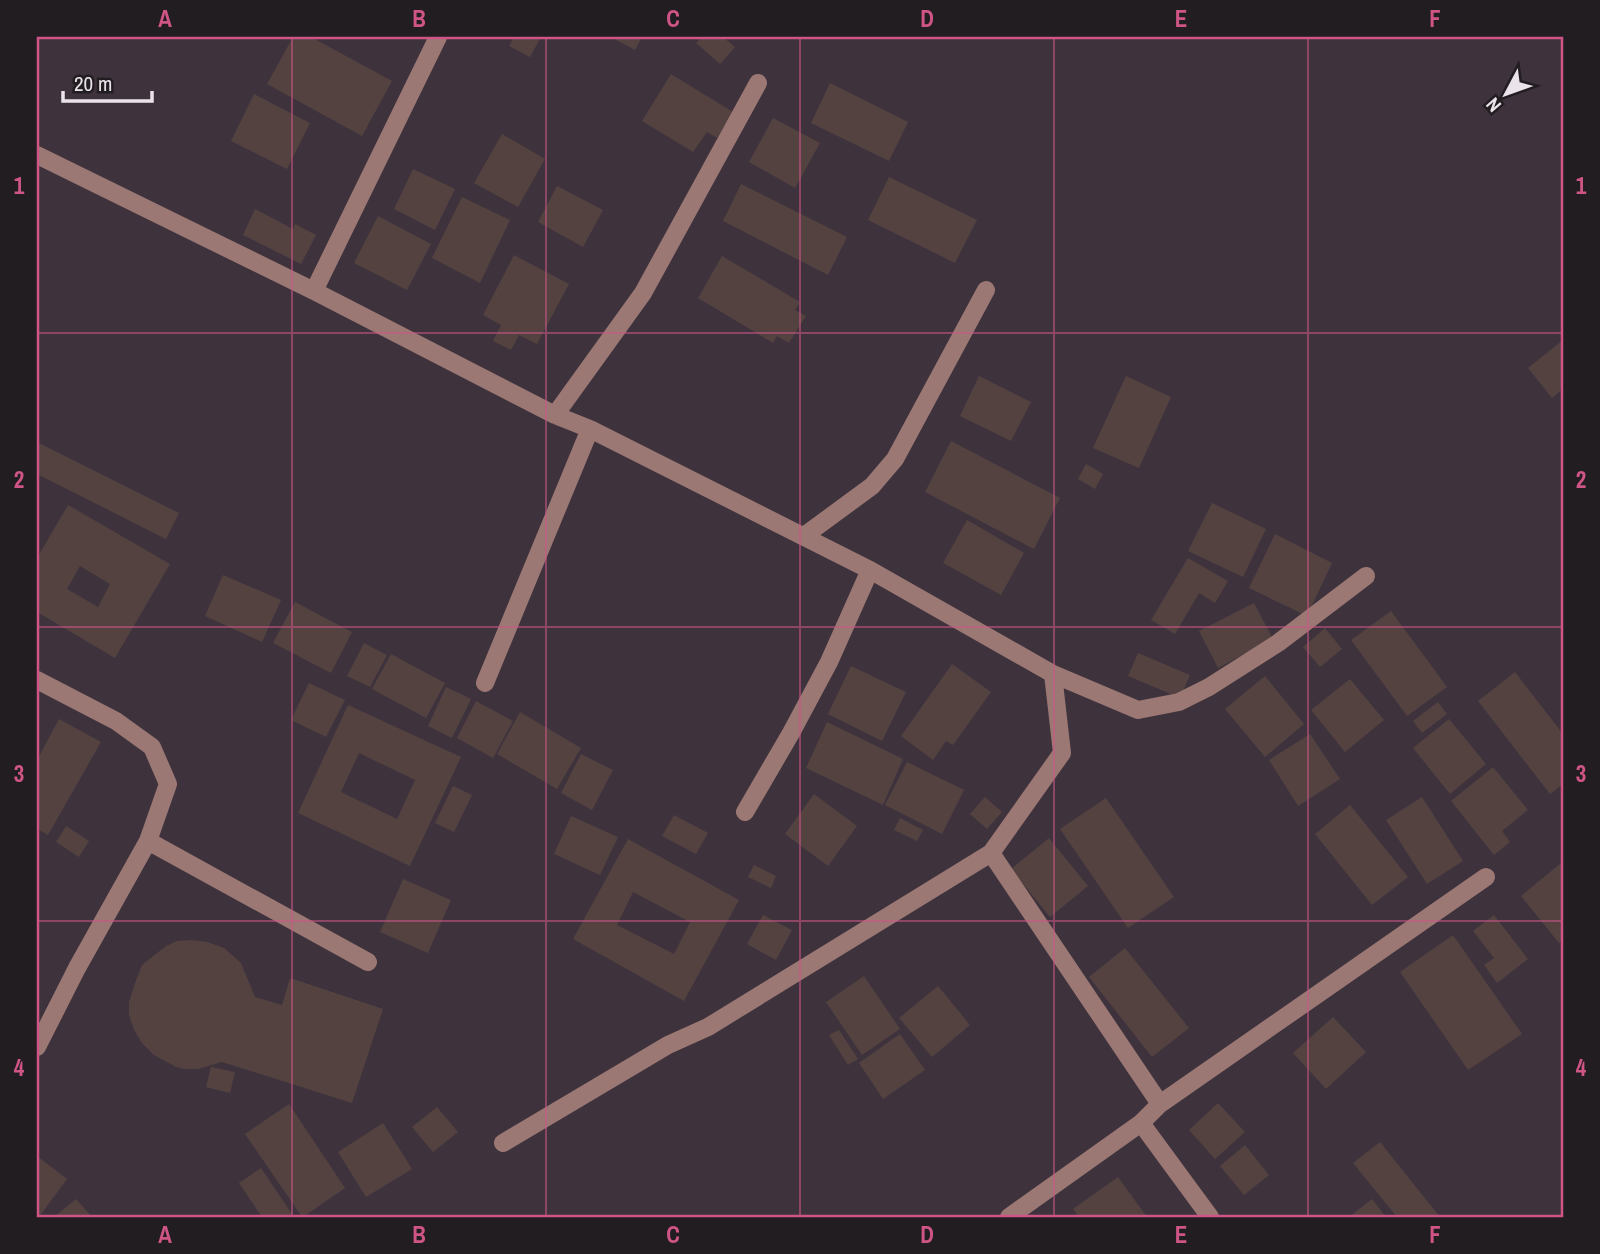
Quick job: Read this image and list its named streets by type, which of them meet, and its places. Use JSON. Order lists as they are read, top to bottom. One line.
{"scale_bar":"20 m","north":"bottom left","grid":{"columns":["A","B","C","D","E","F"],"rows":["1","2","3","4"]}}
